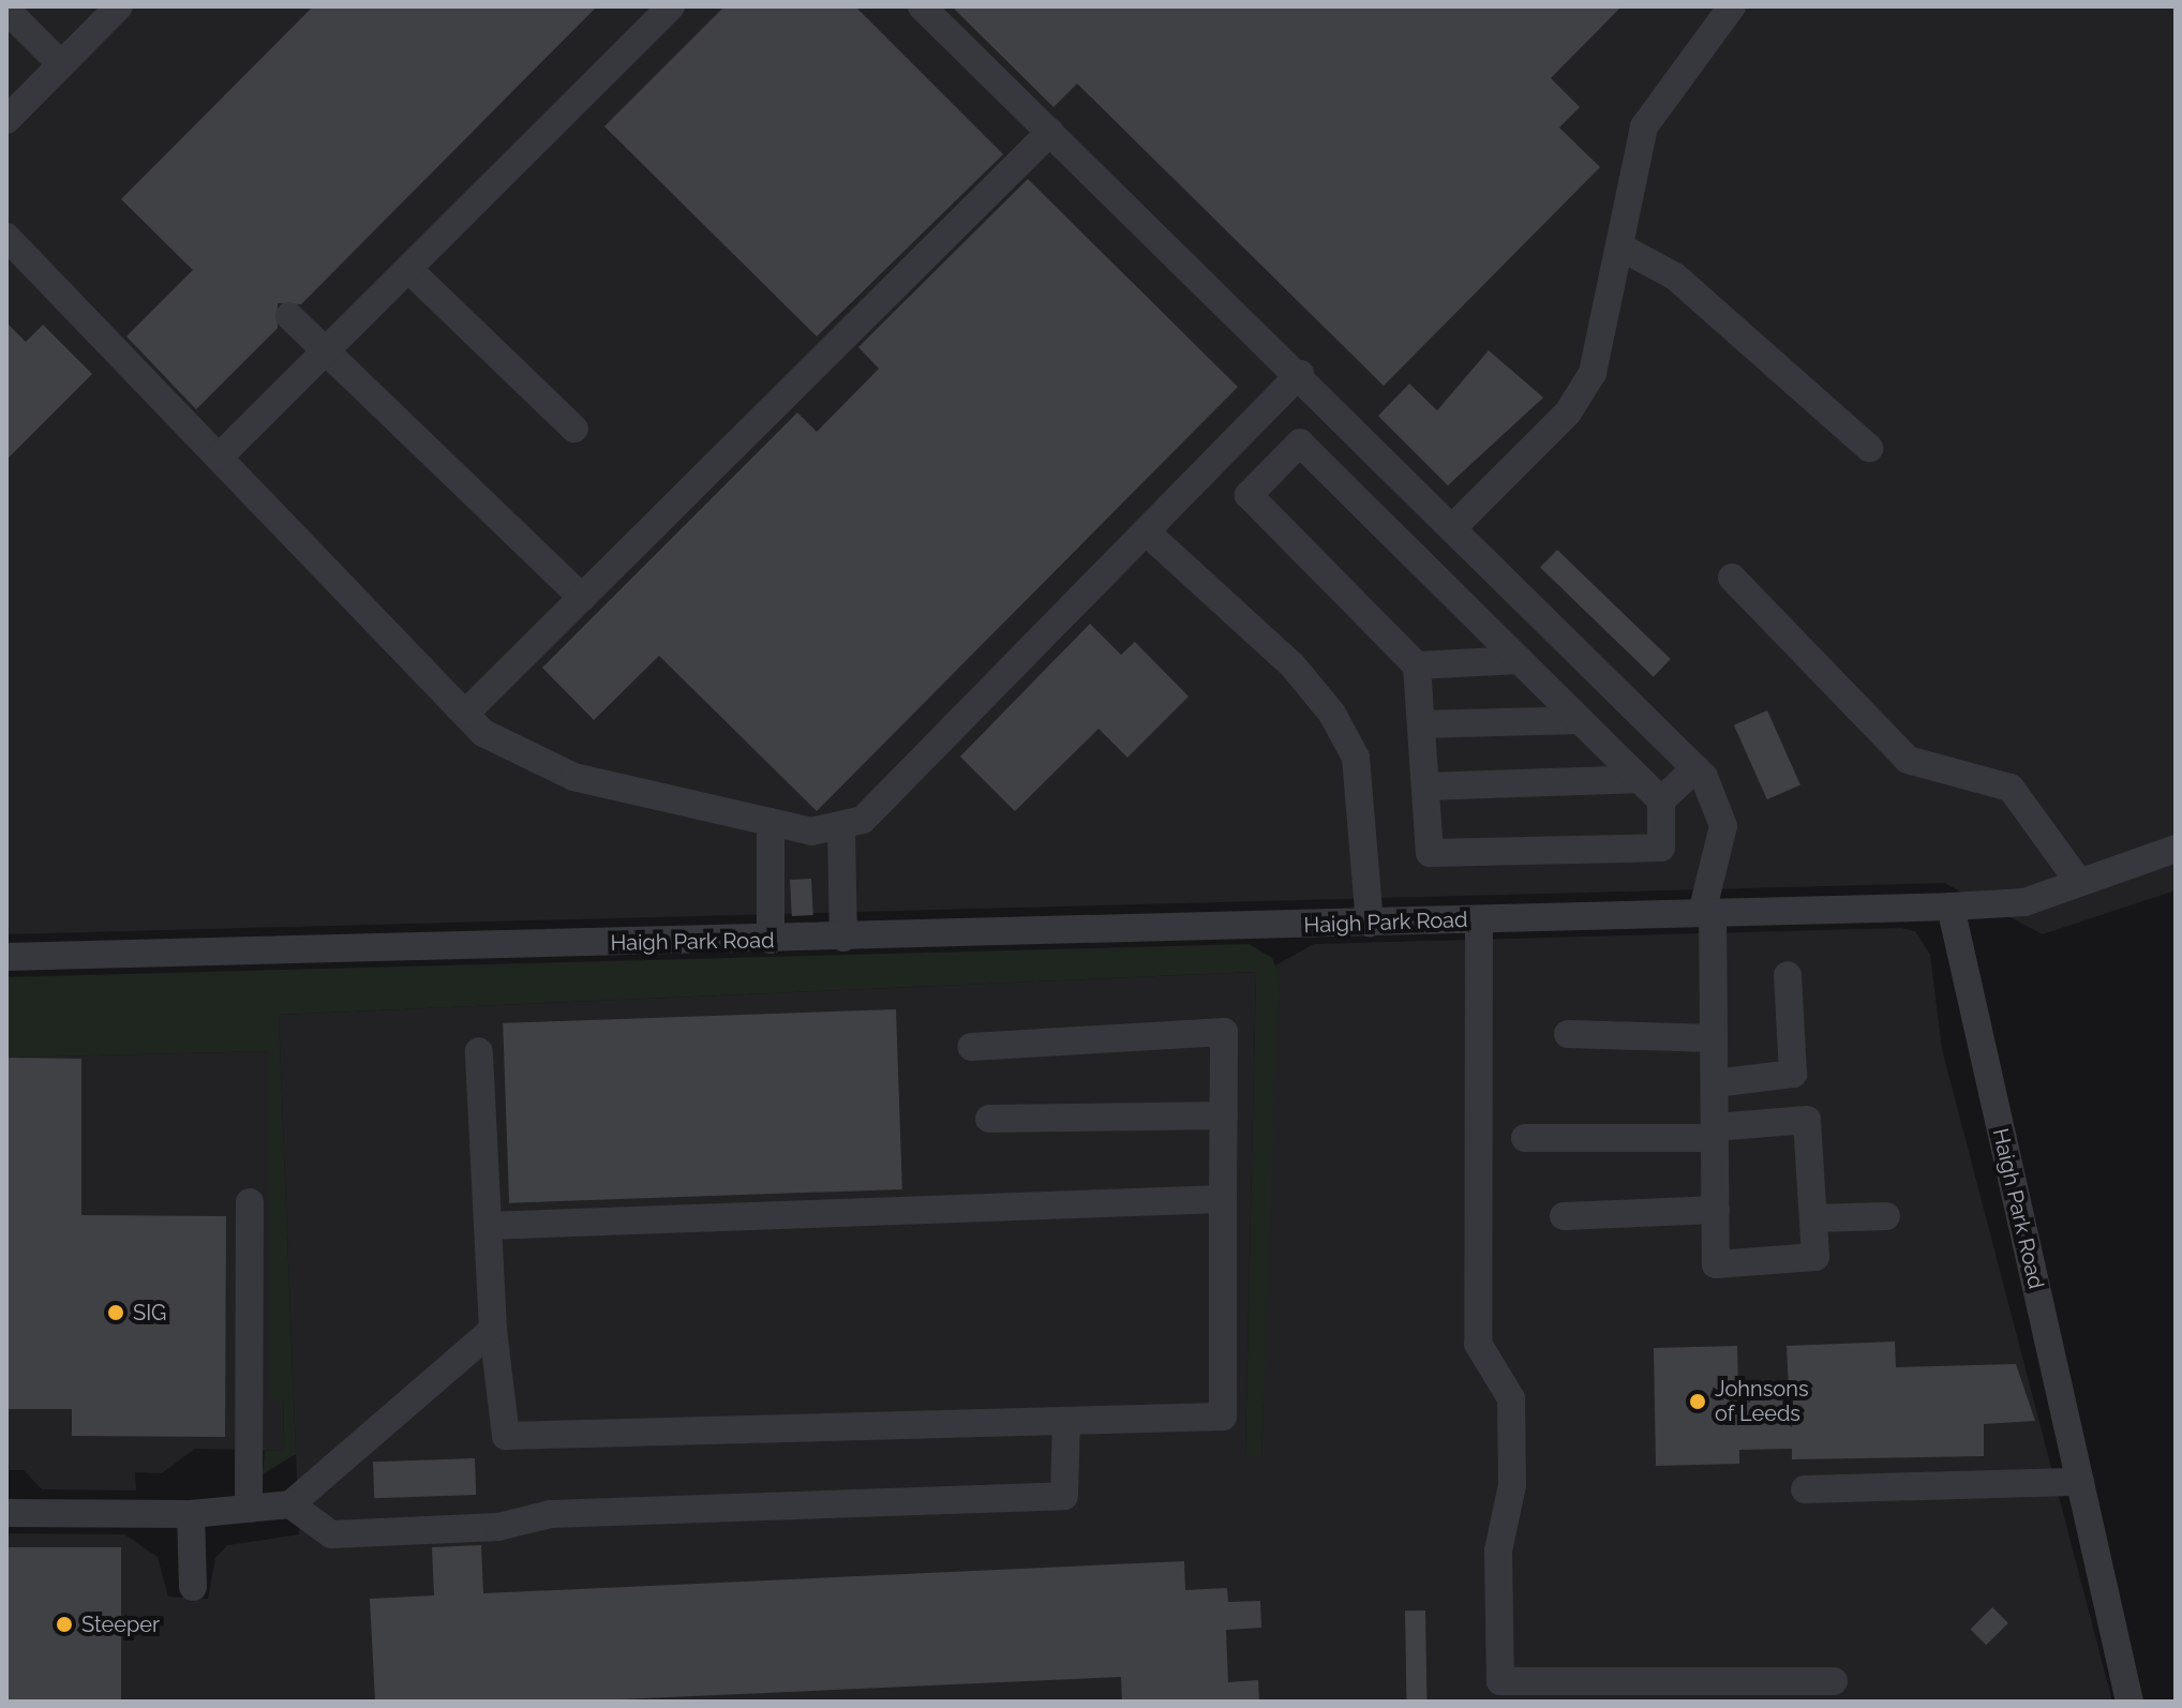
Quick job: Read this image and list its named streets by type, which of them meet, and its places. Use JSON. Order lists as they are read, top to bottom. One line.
{"streets":{"street":["Haigh Park Road"]},"places":["SIG","Johnsons of Leeds","Steeper"]}
